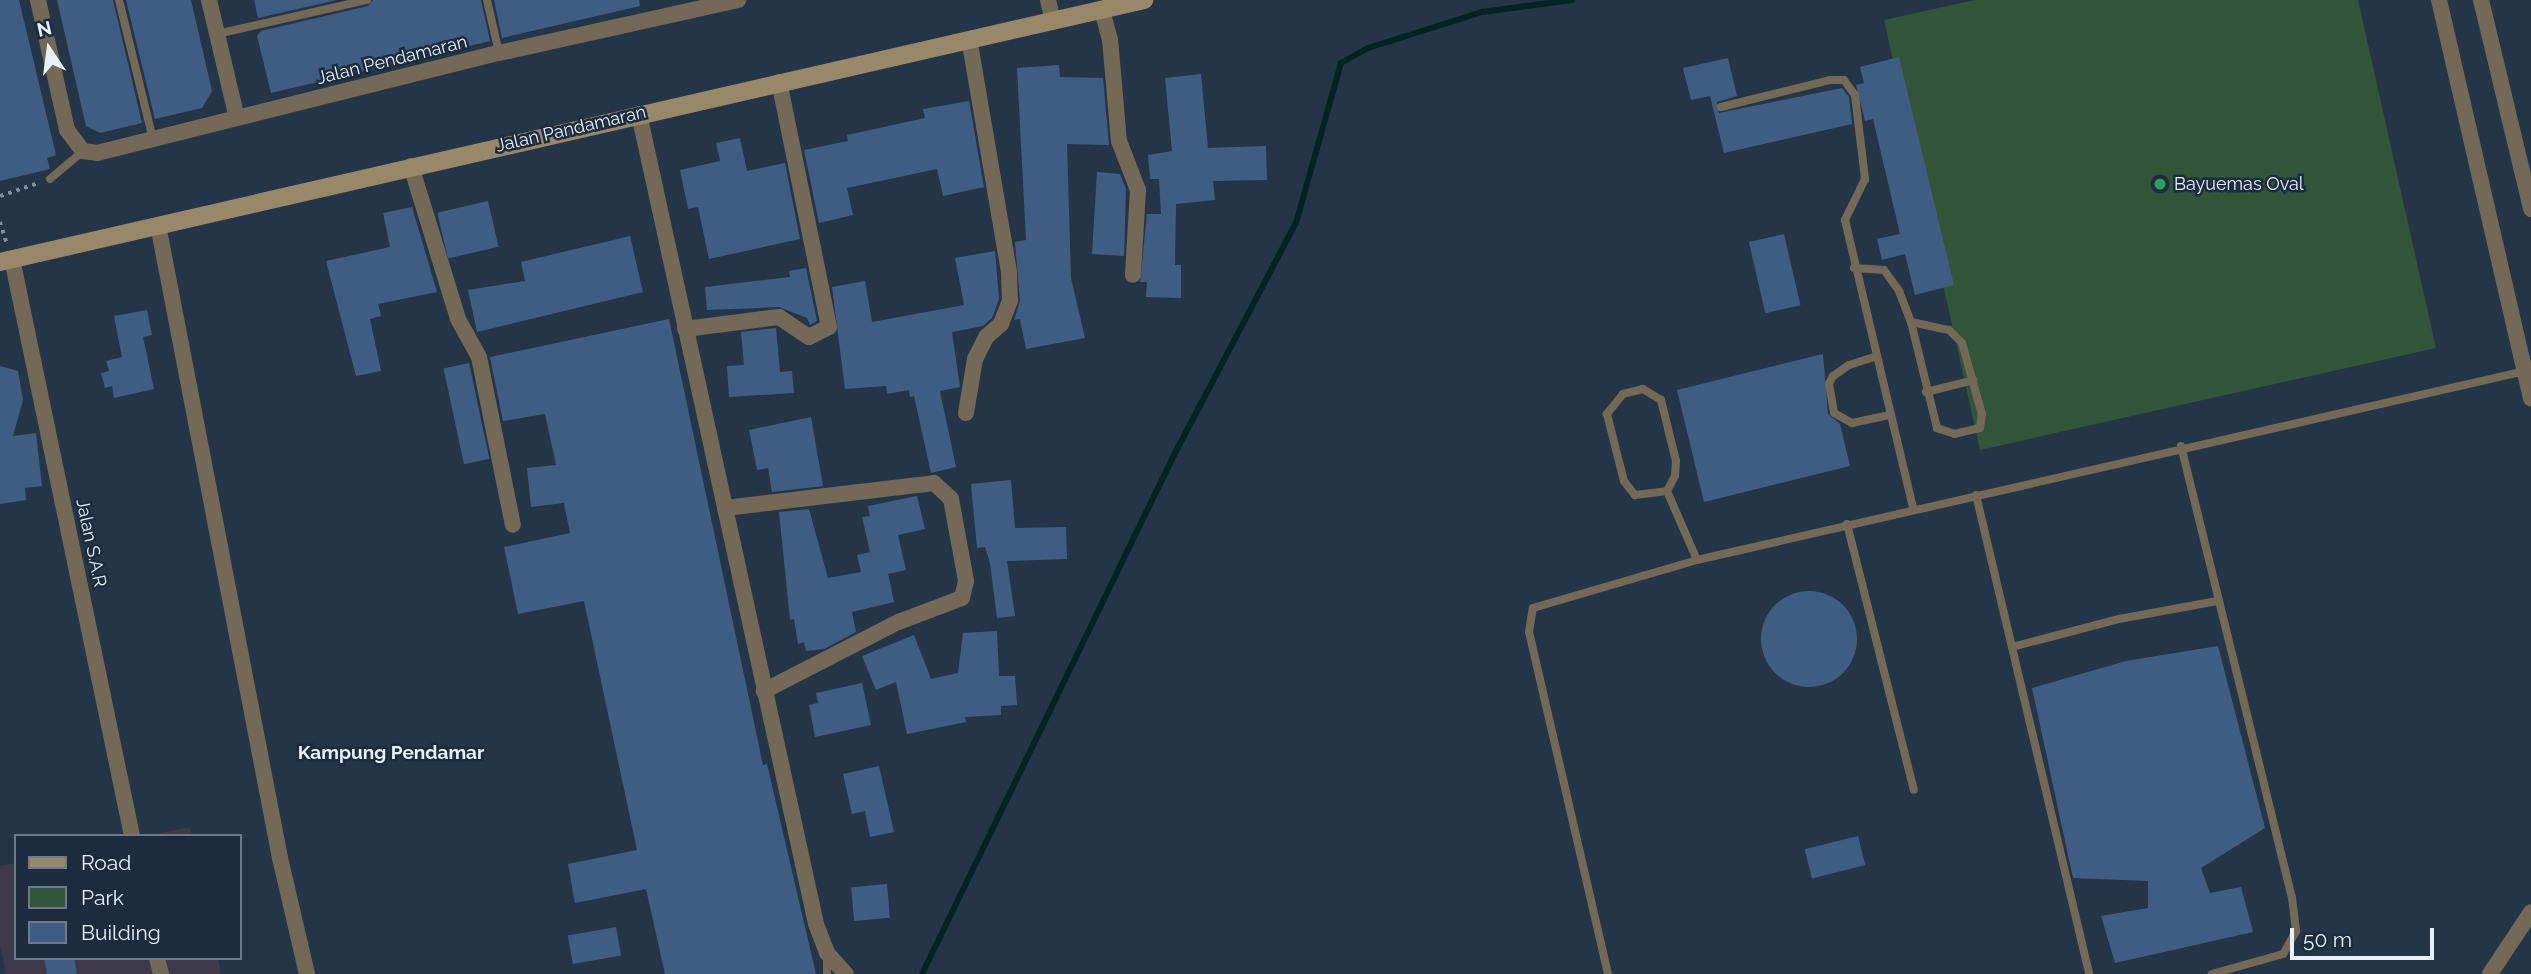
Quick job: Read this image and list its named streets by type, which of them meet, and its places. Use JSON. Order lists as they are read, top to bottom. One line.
{"streets":{"main road":["Jalan Pandamaran"],"street":["Jalan Pendamaran","Jalan S.A.R"]},"crossings":[["Jalan Pandamaran","Jalan S.A.R"]],"districts":["Kampung Pendamar"],"places":["Bayuemas Oval"],"legend":["Road","Park","Building"],"scale_bar":"50 m","north":"top"}
